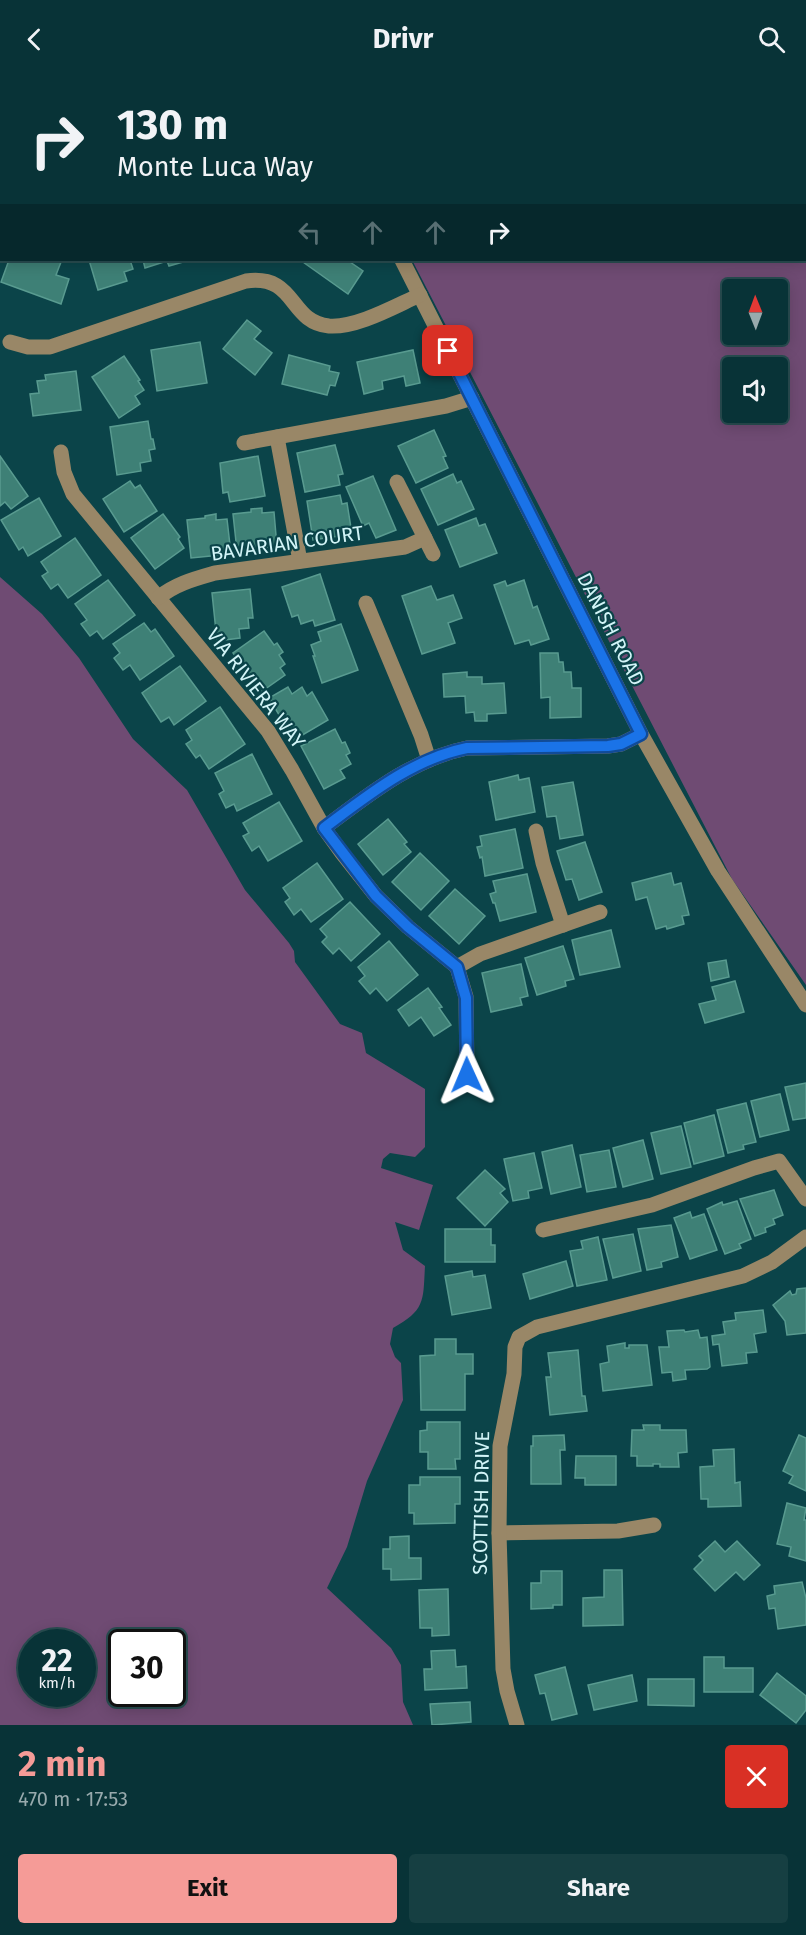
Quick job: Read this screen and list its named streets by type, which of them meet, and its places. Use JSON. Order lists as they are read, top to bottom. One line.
{"streets":{"street":["BAVARIAN COURT","DANISH ROAD","VIA RIVIERA WAY","SCOTTISH DRIVE"]},"crossings":[["BAVARIAN COURT","VIA RIVIERA WAY"]],"north":"top","page":{"header":"Drivr","turn":["130 m","Monte Luca Way"],"speed":"22 km/h","limit":"30","heading":["2 min","470 m · 17:53"],"buttons":["Exit","Share"]}}
